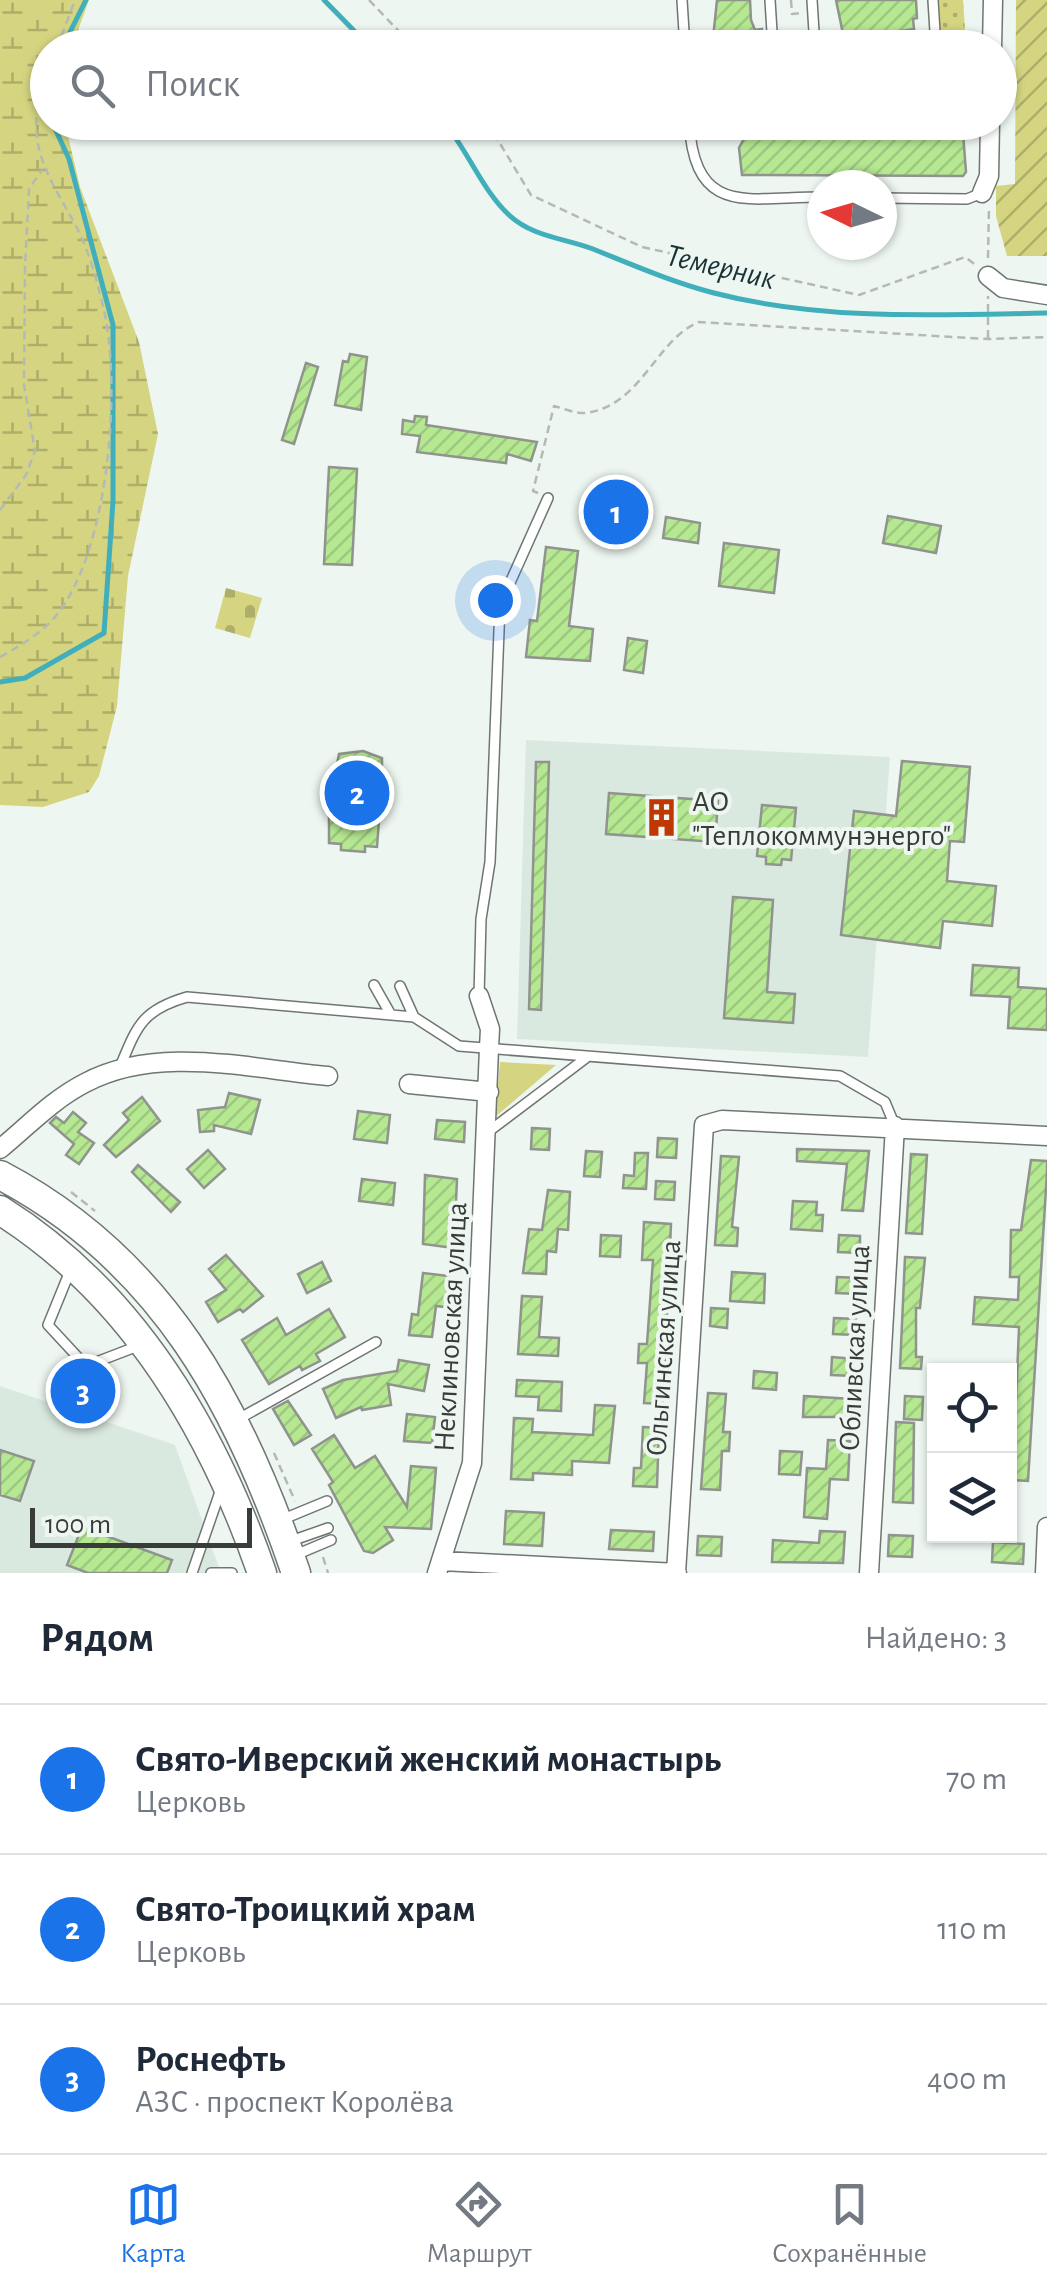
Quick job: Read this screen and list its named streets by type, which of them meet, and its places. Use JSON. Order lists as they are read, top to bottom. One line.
{"streets":{"street":["Неклиновская улица","Ольгинская улица","Обливская улица"]},"crossings":[["Неклиновская улица","Ольгинская улица"],["Ольгинская улица","Обливская улица"]],"water":["Темерник"],"places":{"building":["АО \"Теплокоммунэнерго\""]},"scale_bar":"100 m","north":"left","page":{"search":"Поиск","pins":["1","2","3"],"scale":"100 m","heading":["Рядом","Найдено: 3"],"list":[{"mark":"1","name":"Свято-Иверский женский монастырь","note":"Церковь","value":"70 m"},{"mark":"2","name":"Свято-Троицкий храм","note":"Церковь","value":"110 m"},{"mark":"3","name":"Роснефть","note":"АЗС · проспект Королёва","value":"400 m"}],"nav":["Карта","Маршрут","Сохранённые"]}}
